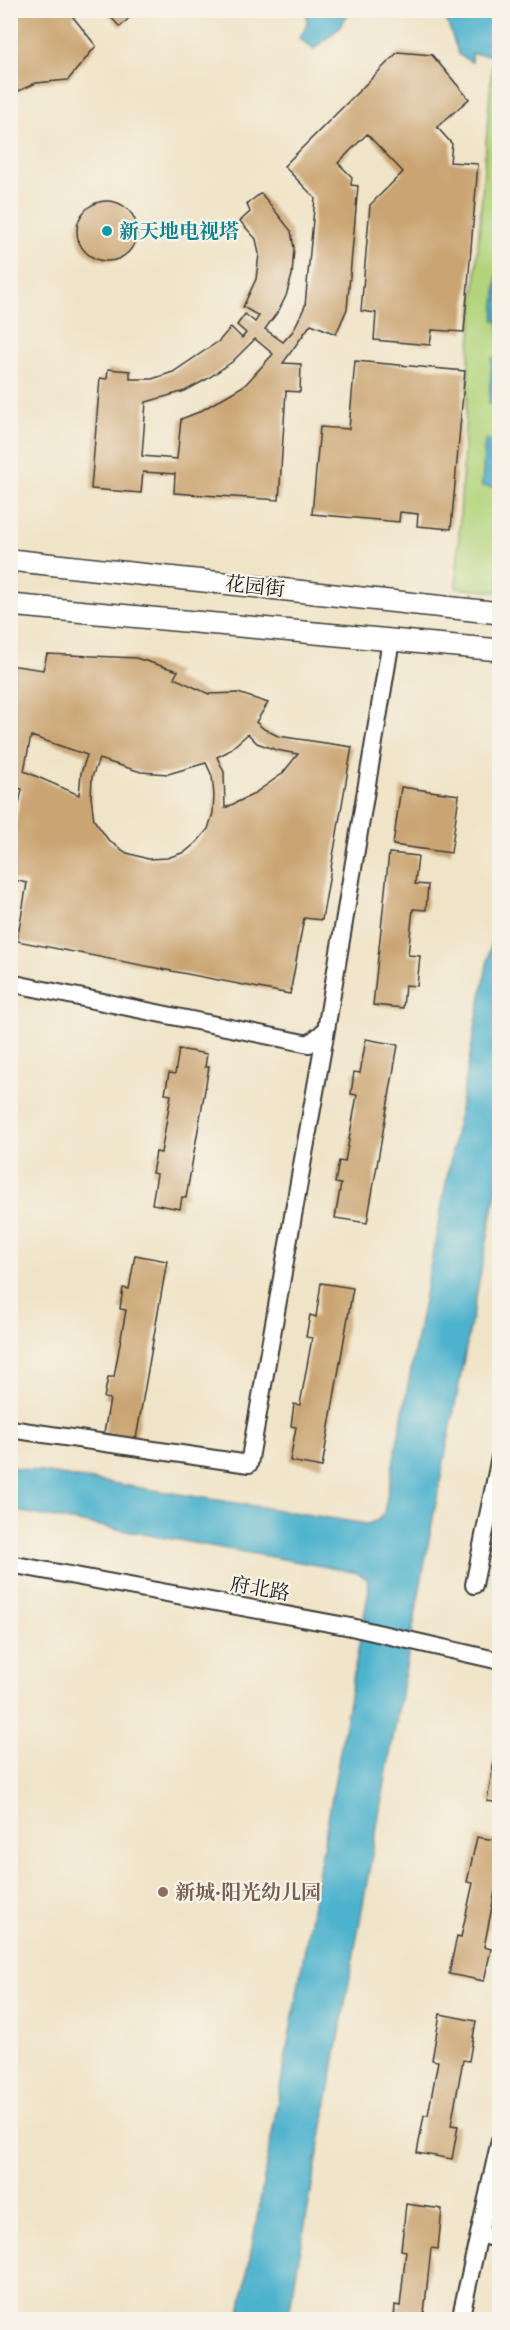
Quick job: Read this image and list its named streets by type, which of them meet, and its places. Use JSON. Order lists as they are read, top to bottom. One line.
{"streets":{"main road":["花园街"],"street":["府北路"]},"places":["新天地电视塔","新城·阳光幼儿园"]}
